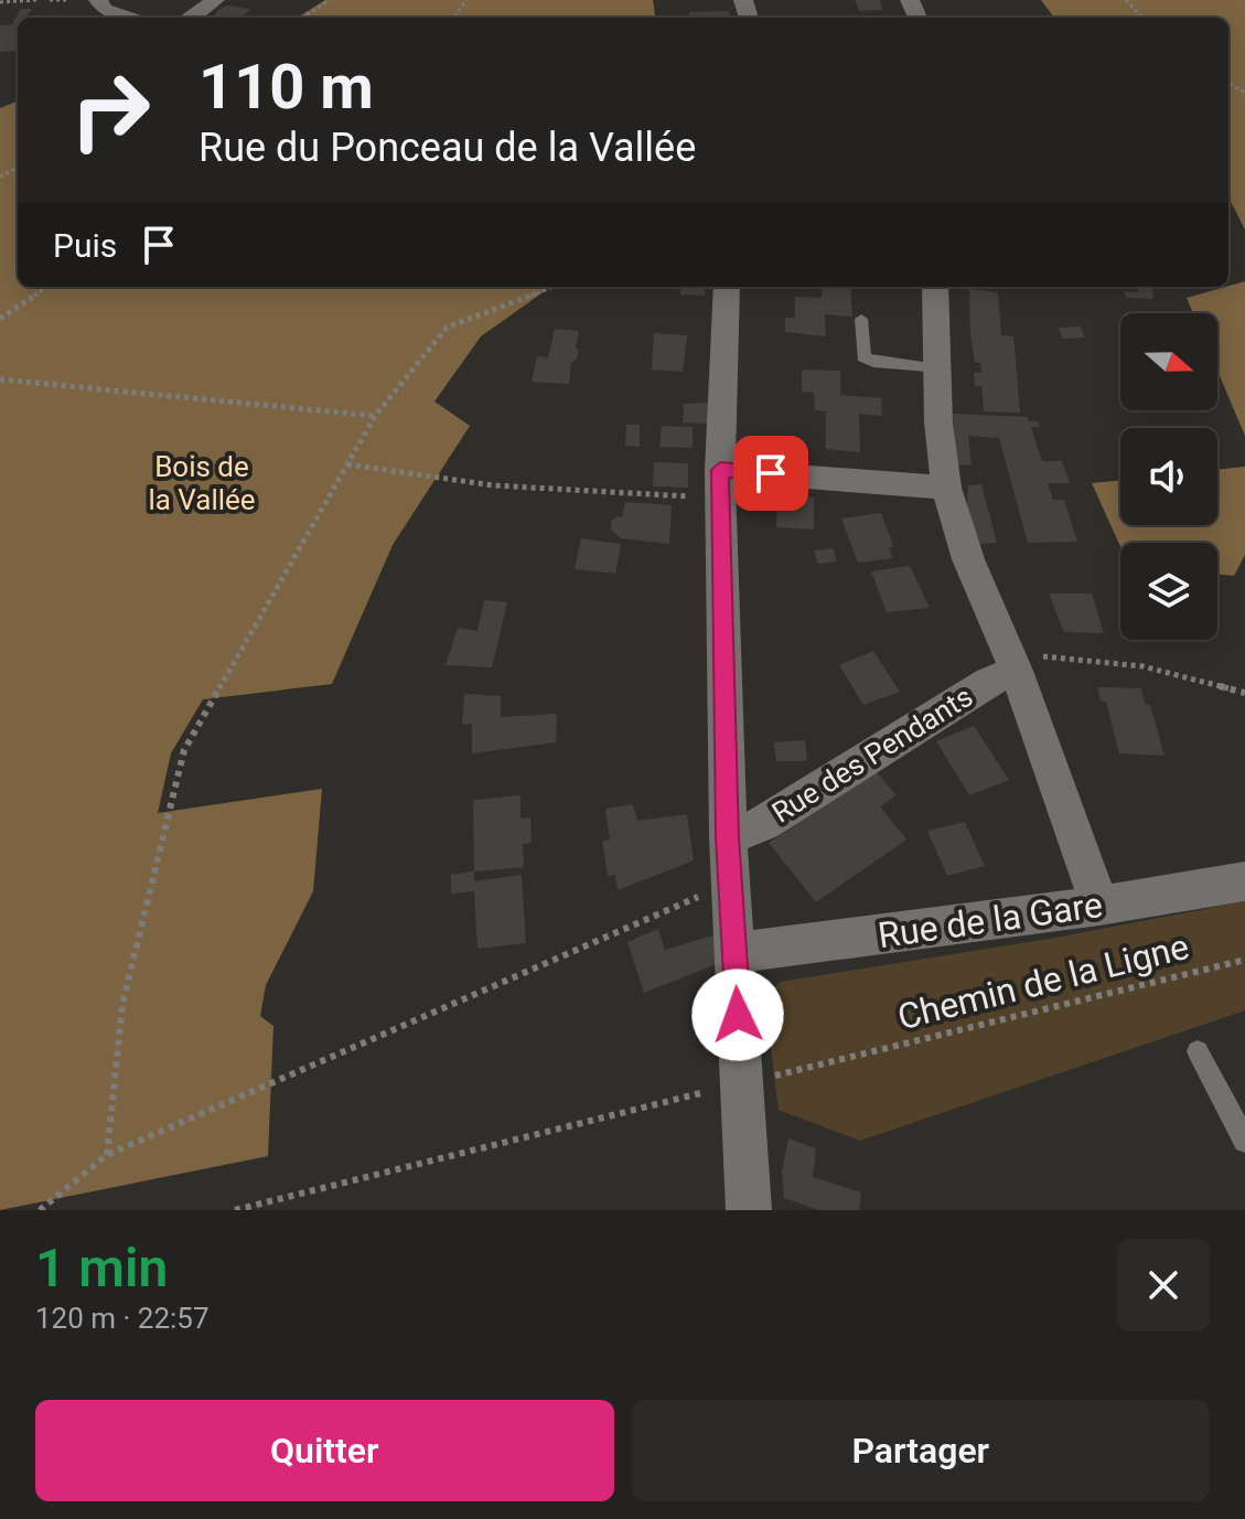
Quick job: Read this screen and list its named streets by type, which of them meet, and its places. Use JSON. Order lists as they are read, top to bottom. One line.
{"streets":{"street":["Rue des Pendants","Rue de la Gare"],"path":["Chemin de la Ligne"]},"parks":["Bois de la Vallée"],"north":"right","page":{"turn":["110 m","Rue du Ponceau de la Vallée"],"then":"Puis","heading":["1 min","120 m · 22:57"],"buttons":["Quitter","Partager"]}}
